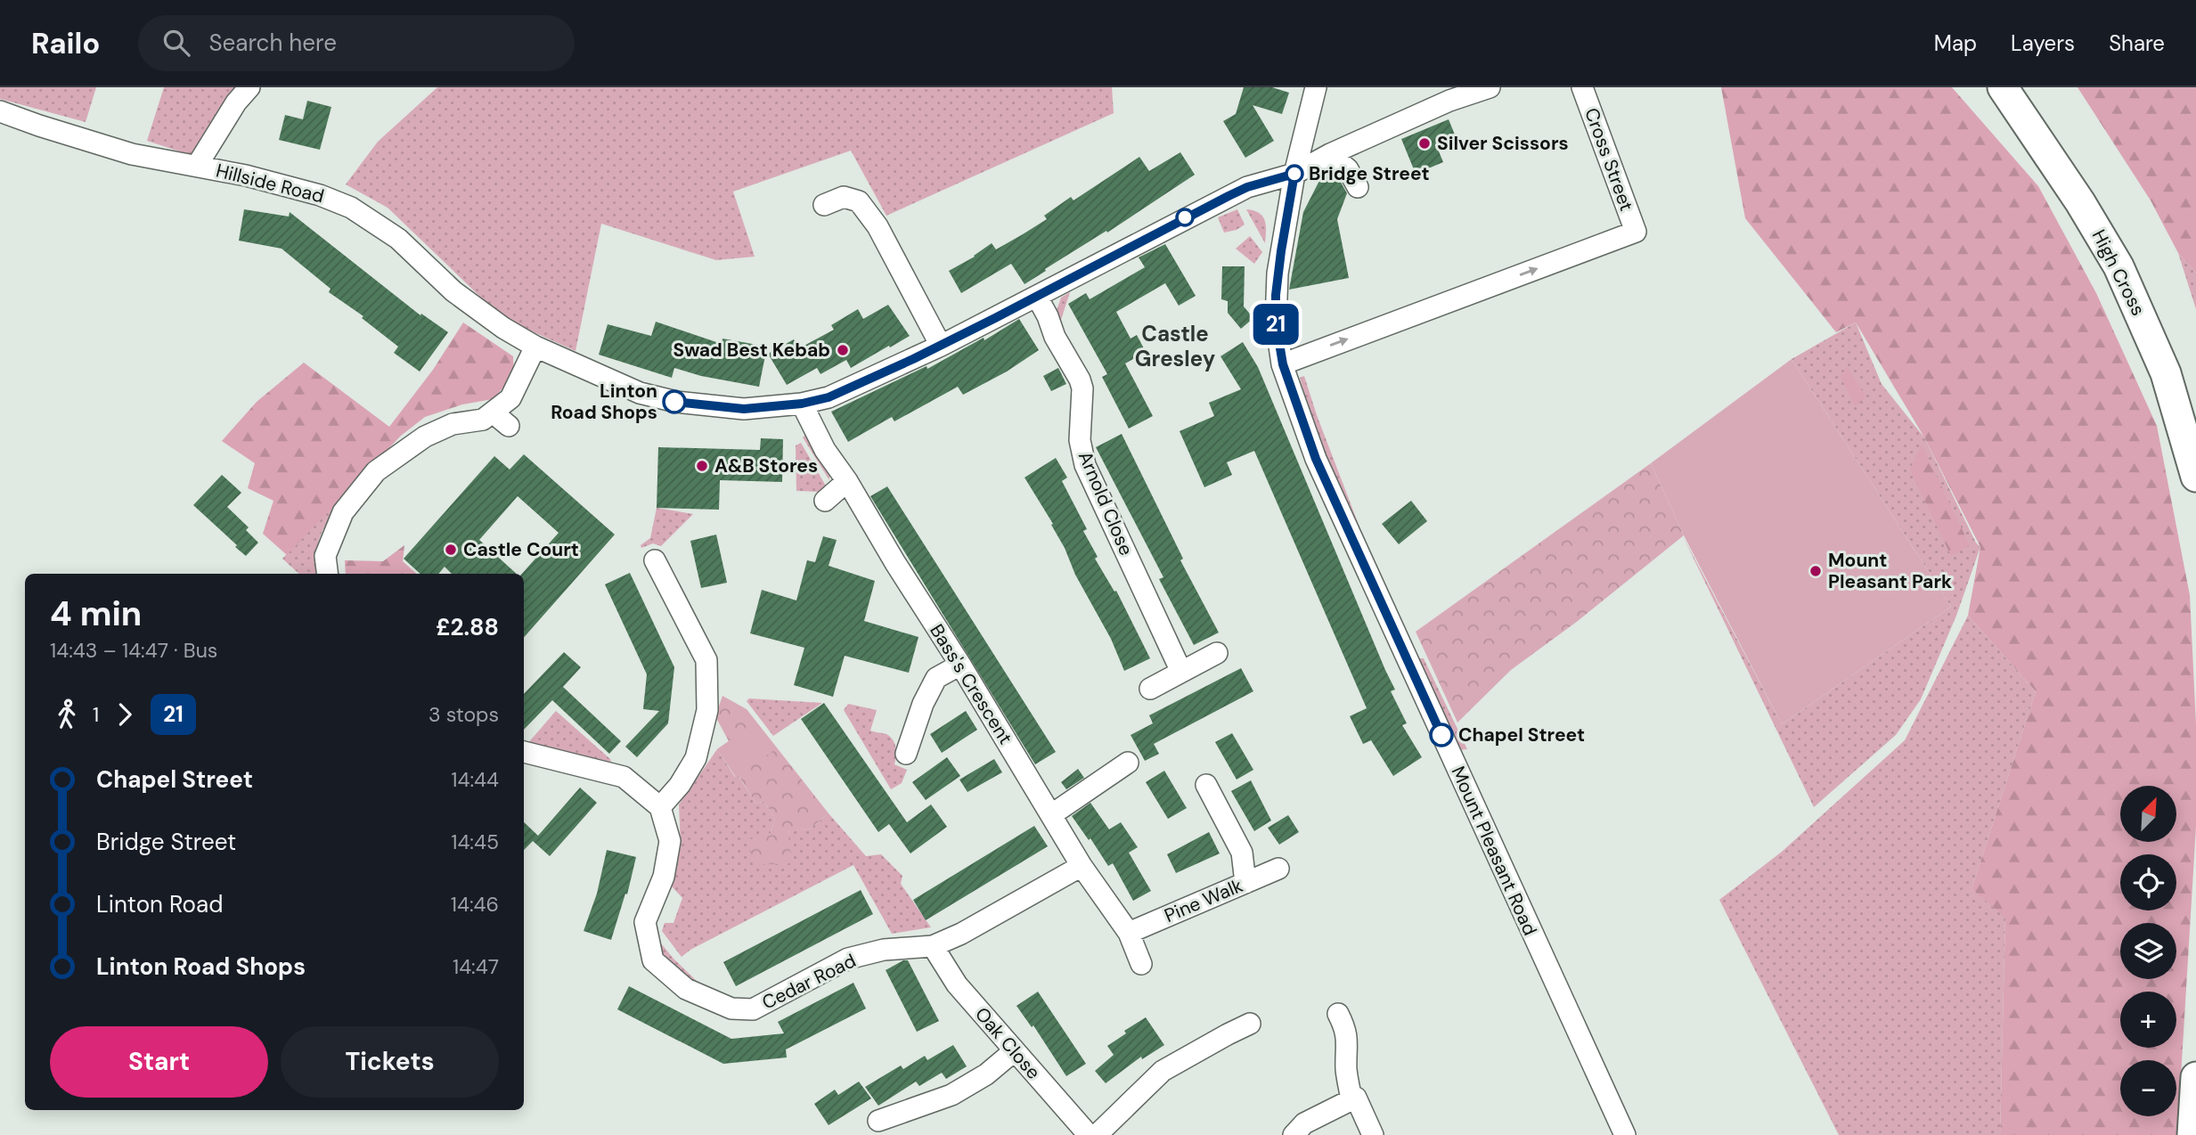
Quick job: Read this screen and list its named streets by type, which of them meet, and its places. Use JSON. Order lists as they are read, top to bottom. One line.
{"streets":{"highway":["High Cross"],"street":["Cross Street","Hillside Road","Arnold Close","Bass's Crescent","Mount Pleasant Road","Pine Walk","Cedar Road","Oak Close"]},"crossings":[["Cross Street","Mount Pleasant Road"],["Hillside Road","Arnold Close"],["Hillside Road","Bass's Crescent"],["Hillside Road","Mount Pleasant Road"],["Bass's Crescent","Pine Walk"],["Bass's Crescent","Cedar Road"],["Cedar Road","Oak Close"]],"districts":["Castle Gresley"],"places":["Silver Scissors","Bridge Street","Swad Best Kebab","Linton Road Shops","A&B Stores","Castle Court","Mount Pleasant Park","Chapel Street"],"lines":["bus line 21"],"north":"top right","page":{"header":"Railo","search":"Search here","nav":["Map","Layers","Share"],"on_map":"21","heading":["4 min","14:43 – 14:47 · Bus","£2.88"],"legs":["1","21","3 stops"],"list":[{"name":"Chapel Street","value":"14:44"},{"name":"Bridge Street","value":"14:45"},{"name":"Linton Road","value":"14:46"},{"name":"Linton Road Shops","value":"14:47"}],"map_buttons":["+","−"],"buttons":["Start","Tickets"]}}
